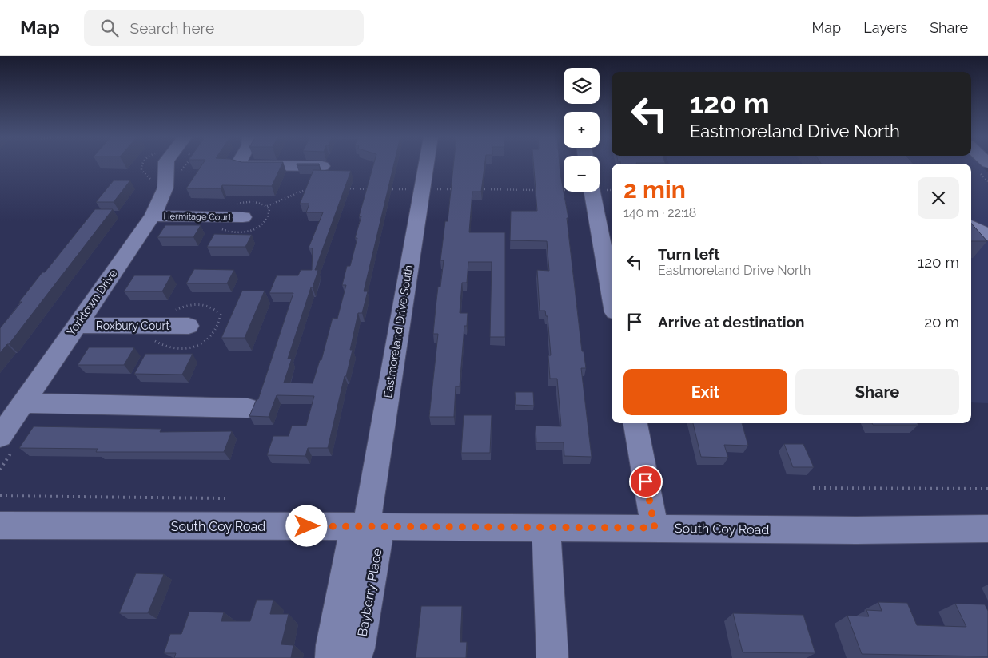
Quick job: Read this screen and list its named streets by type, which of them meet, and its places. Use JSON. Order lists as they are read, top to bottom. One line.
{"streets":{"street":["Hermitage Court","Yorktown Drive","Roxbury Court","Eastmoreland Drive South","South Coy Road","Bayberry Place"]},"crossings":[["Hermitage Court","Yorktown Drive"],["Yorktown Drive","Roxbury Court"],["Eastmoreland Drive South","South Coy Road"],["Eastmoreland Drive South","Bayberry Place"],["South Coy Road","Bayberry Place"]],"page":{"header":"Map","search":"Search here","nav":["Map","Layers","Share"],"map_buttons":["+","−"],"turn":["120 m","Eastmoreland Drive North"],"heading":["2 min","140 m · 22:18"],"list":[{"name":"Turn left","note":"Eastmoreland Drive North","value":"120 m"},{"name":"Arrive at destination","value":"20 m"}],"buttons":["Exit","Share"]}}
